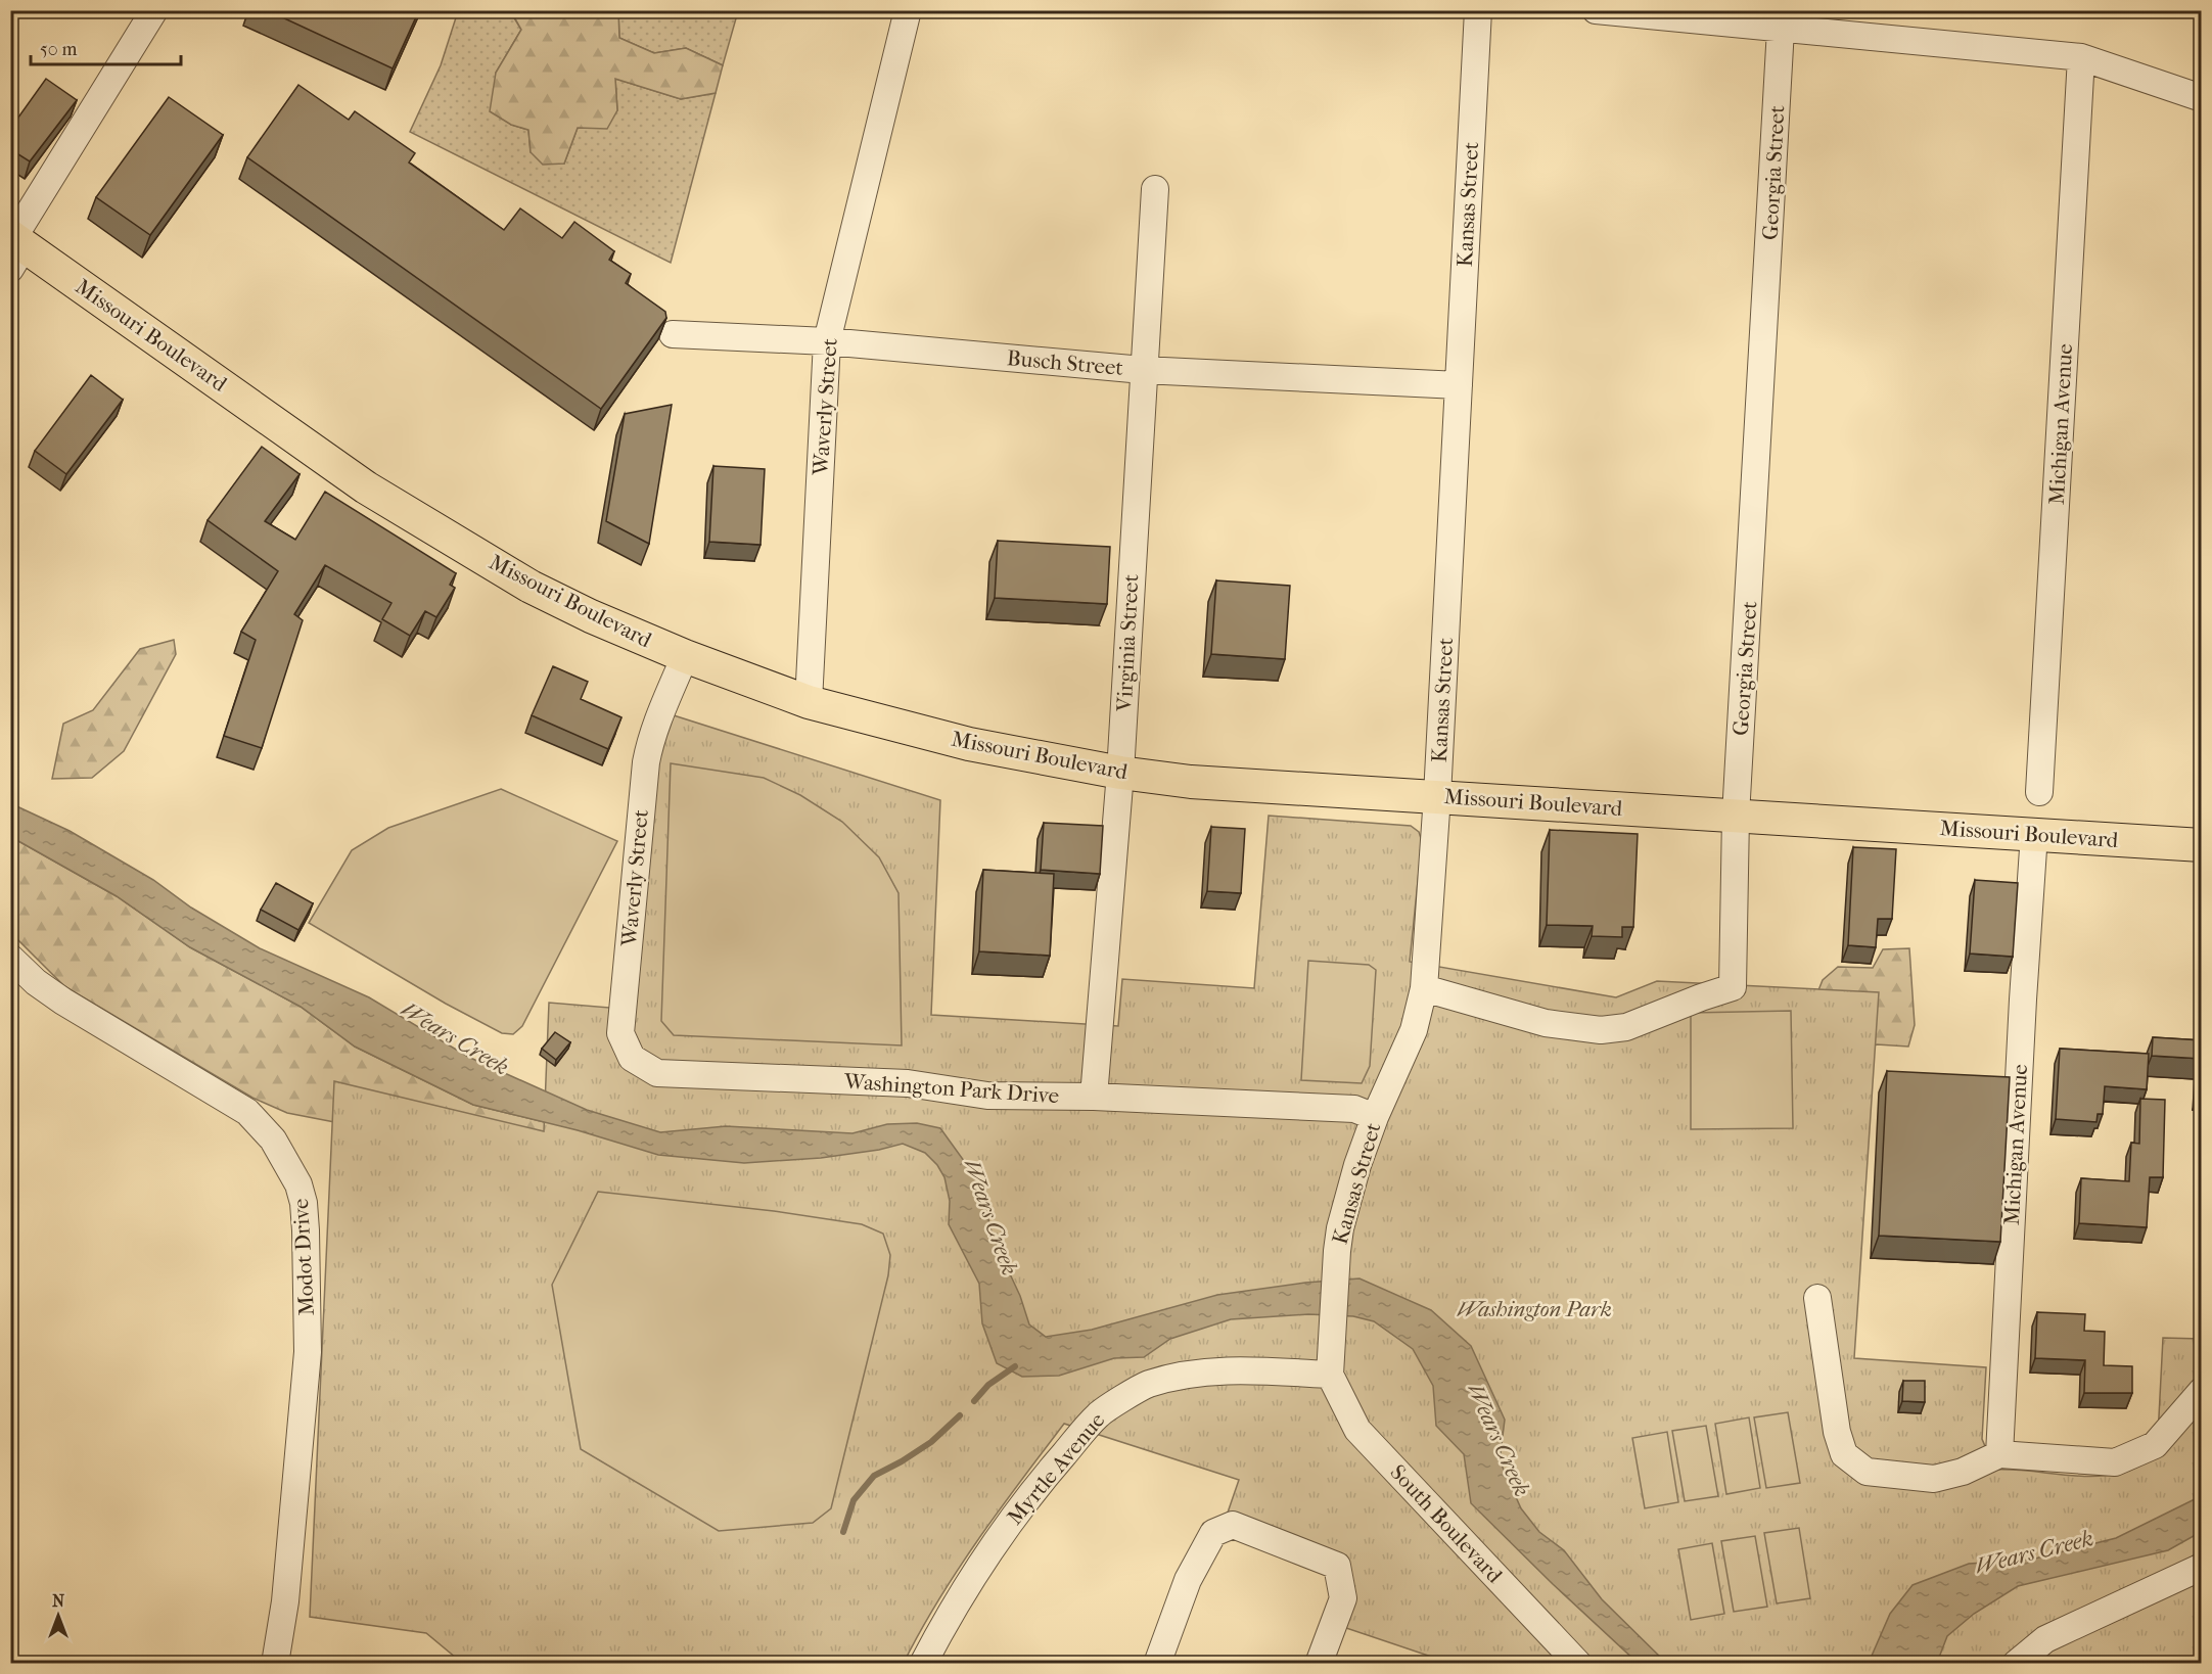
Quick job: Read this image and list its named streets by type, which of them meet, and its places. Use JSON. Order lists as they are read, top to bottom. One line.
{"streets":{"main road":["Missouri Boulevard"],"street":["Georgia Street","Kansas Street","Busch Street","Waverly Street","Michigan Avenue","Virginia Street","Washington Park Drive","Modot Drive","Myrtle Avenue","South Boulevard"]},"crossings":[["Georgia Street","Kansas Street"],["Georgia Street","Missouri Boulevard"],["Kansas Street","Missouri Boulevard"],["Kansas Street","Busch Street"],["Kansas Street","Washington Park Drive"],["Kansas Street","Myrtle Avenue"],["Kansas Street","South Boulevard"],["Missouri Boulevard","Waverly Street"],["Missouri Boulevard","Michigan Avenue"],["Missouri Boulevard","Virginia Street"],["Busch Street","Waverly Street"],["Busch Street","Virginia Street"],["Waverly Street","Washington Park Drive"],["Virginia Street","Washington Park Drive"],["Myrtle Avenue","South Boulevard"]],"water":["Wears Creek"],"parks":["Washington Park"],"scale_bar":"50 m","north":"top"}
